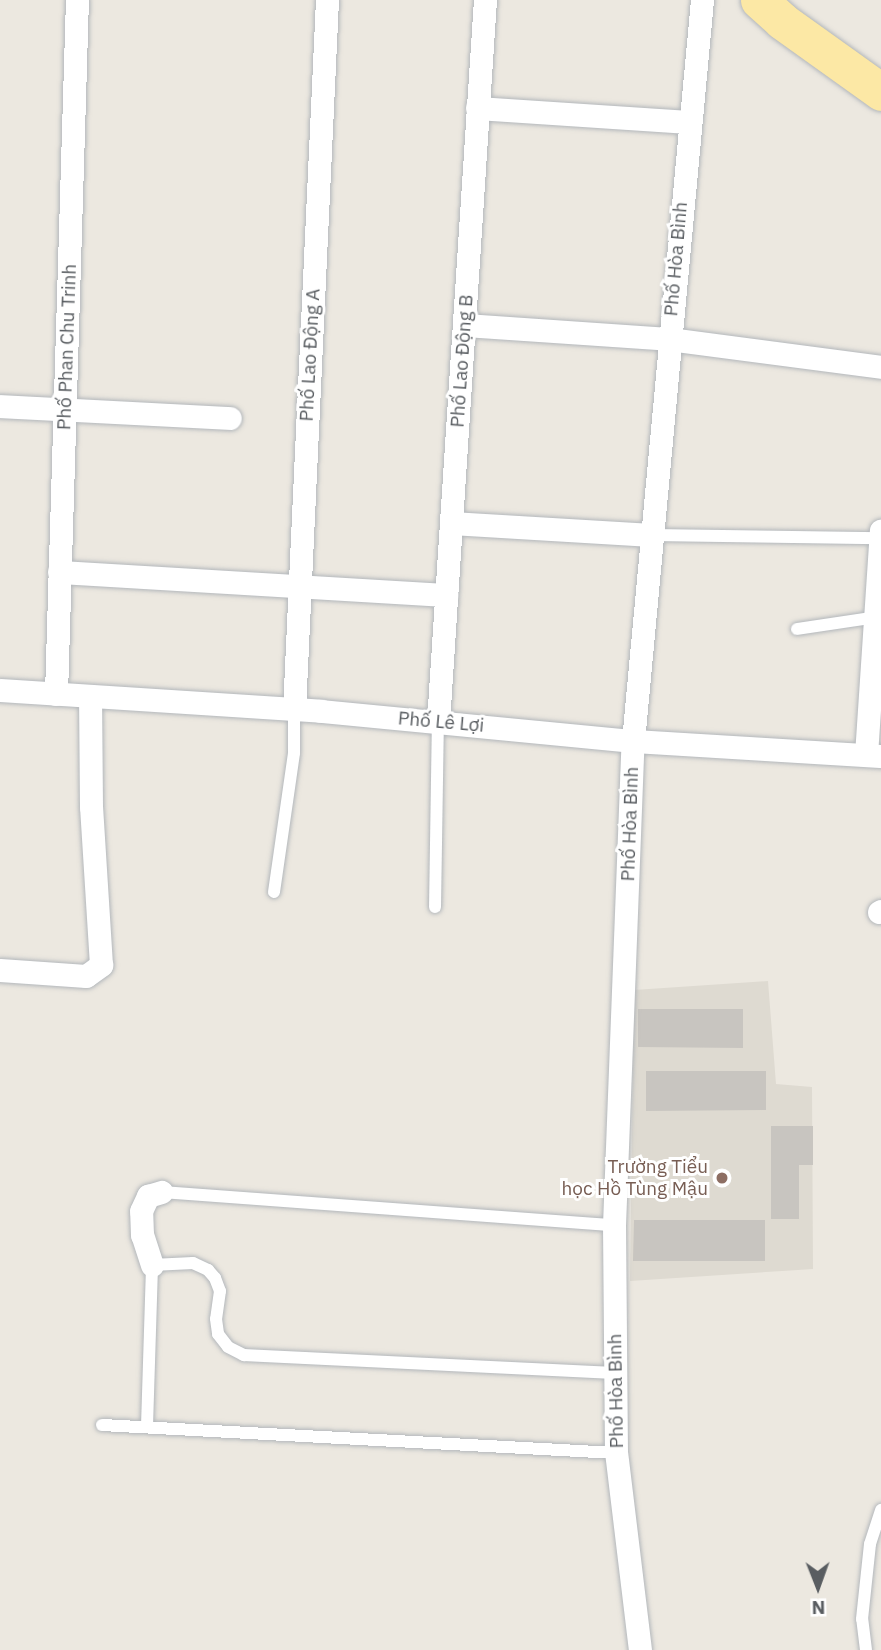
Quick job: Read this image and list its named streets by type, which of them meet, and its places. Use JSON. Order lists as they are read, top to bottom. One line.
{"streets":{"street":["Phố Hòa Bình","Phố Phan Chu Trinh","Phố Lao Động A","Phố Lao Động B","Phố Lê Lợi"]},"crossings":[["Phố Hòa Bình","Phố Lê Lợi"],["Phố Phan Chu Trinh","Phố Lê Lợi"],["Phố Lao Động A","Phố Lê Lợi"],["Phố Lao Động B","Phố Lê Lợi"]],"places":["Trường Tiểu học Hồ Tùng Mậu"],"north":"bottom"}
